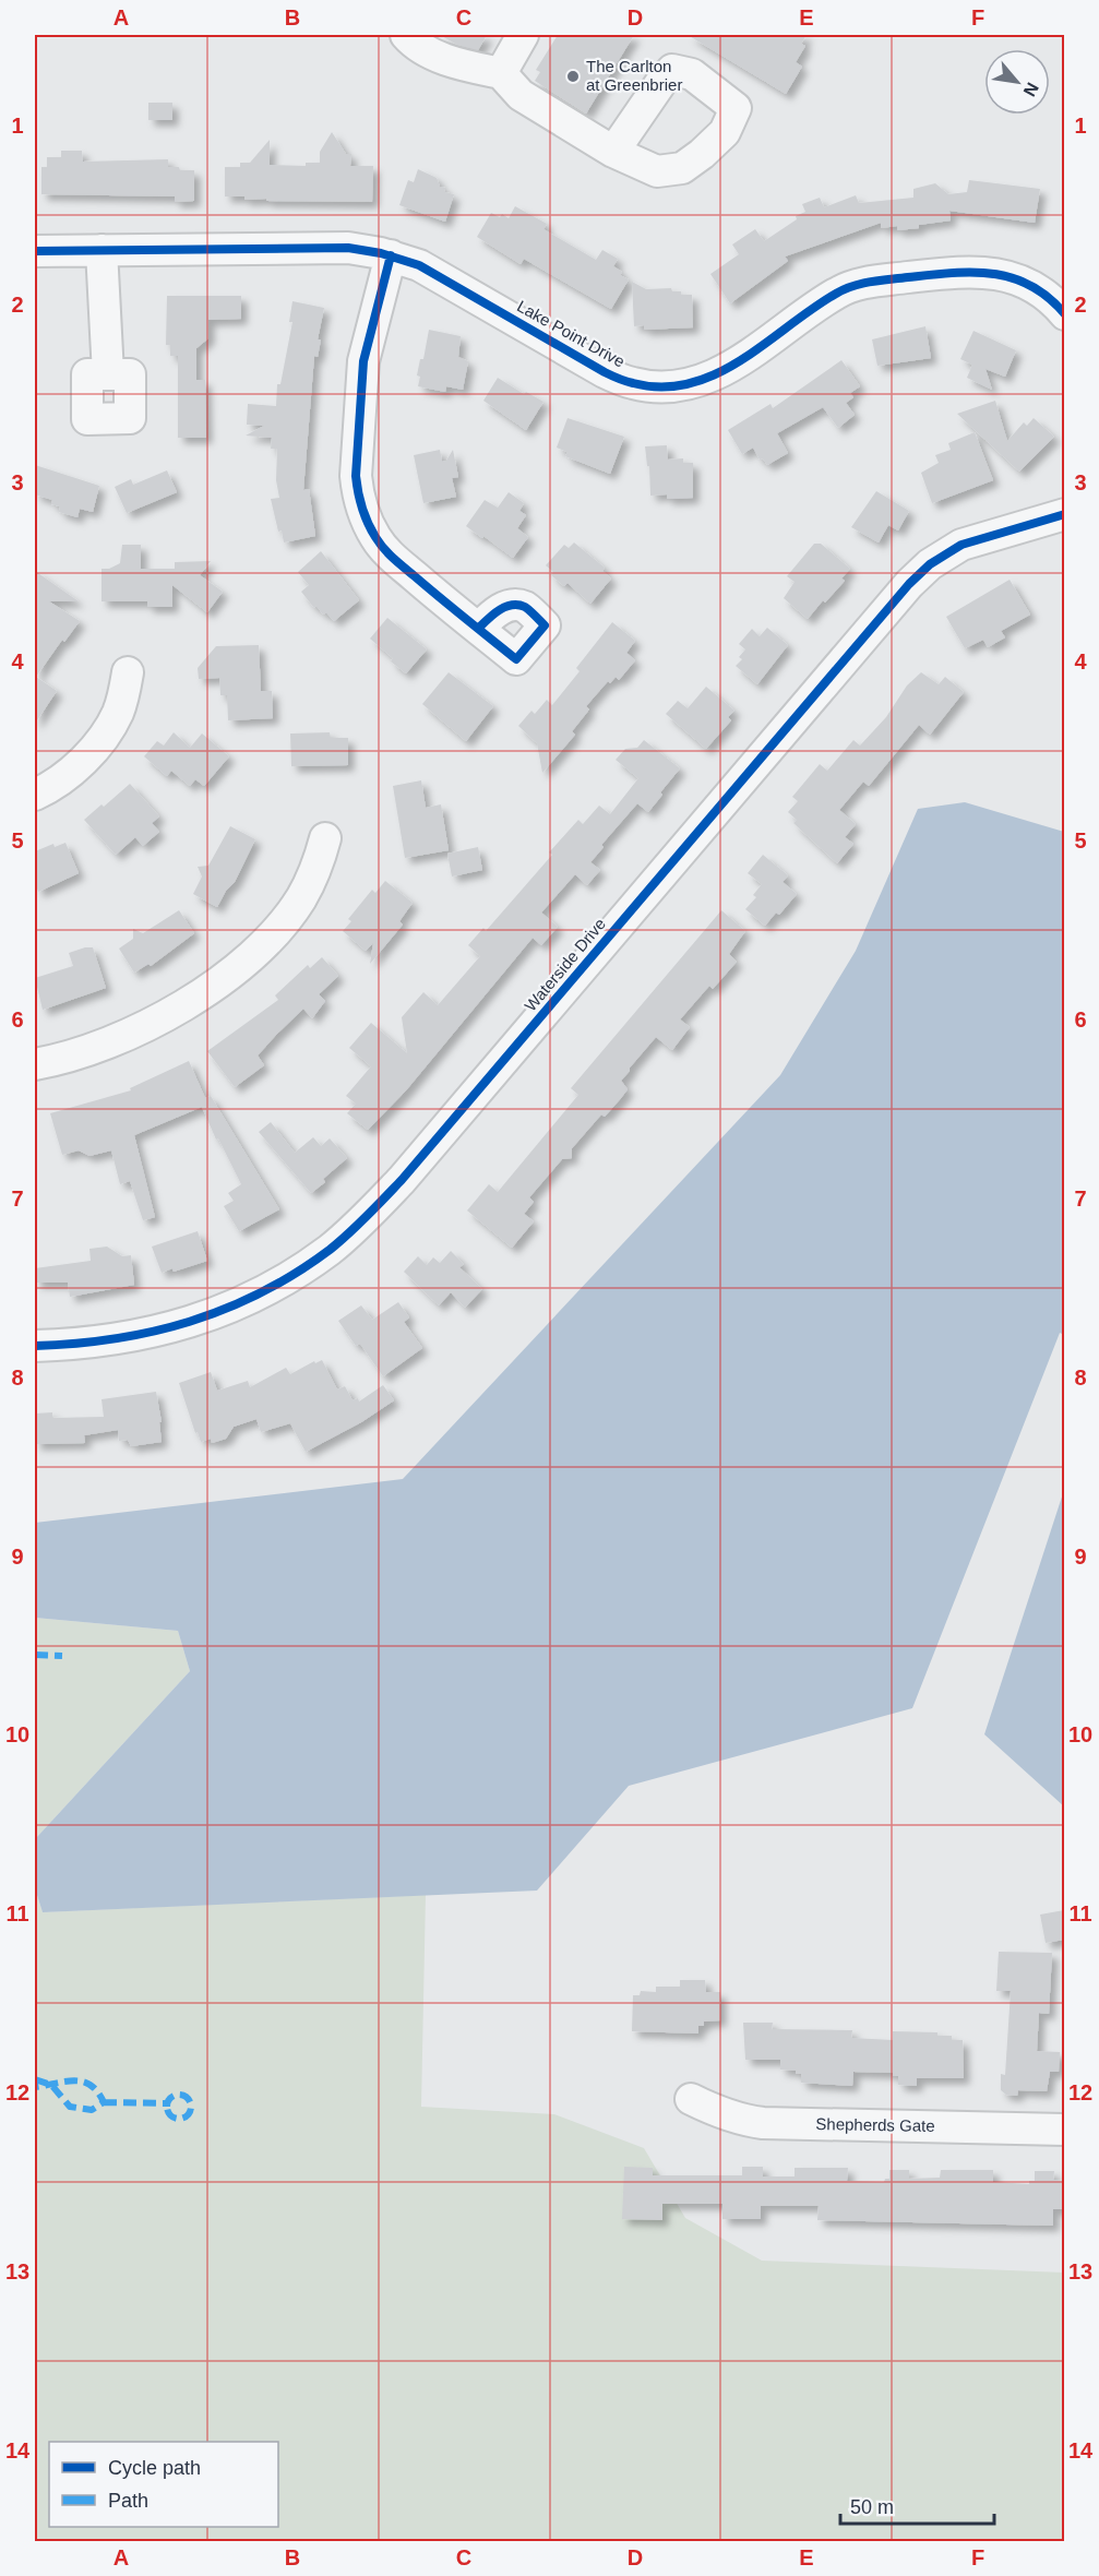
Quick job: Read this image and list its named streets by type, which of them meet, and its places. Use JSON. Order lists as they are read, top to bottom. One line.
{"streets":{"street":["Lake Point Drive","Waterside Drive","Shepherds Gate"]},"places":["The Carlton at Greenbrier"],"legend":["Cycle path","Path"],"scale_bar":"50 m","north":"bottom right","grid":{"columns":["A","B","C","D","E","F"],"rows":["1","2","3","4","5","6","7","8","9","10","11","12","13","14"]}}
